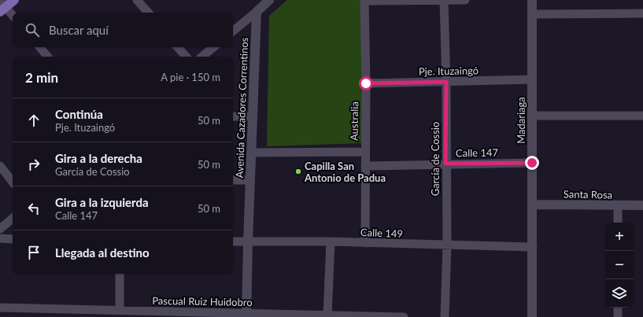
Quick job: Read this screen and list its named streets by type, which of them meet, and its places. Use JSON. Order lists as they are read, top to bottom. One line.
{"streets":{"street":["Pje. Ituzaingó","Avenida Cazadores Correntinos","Madariaga","Australia","Calle 147","García de Cossio","Santa Rosa","Calle 149","Pascual Ruiz Huidobro"]},"crossings":[["Pje. Ituzaingó","Madariaga"],["Pje. Ituzaingó","Australia"],["Pje. Ituzaingó","García de Cossio"],["Avenida Cazadores Correntinos","Calle 149"],["Avenida Cazadores Correntinos","Pascual Ruiz Huidobro"],["Madariaga","Calle 147"],["Madariaga","Santa Rosa"],["Madariaga","Calle 149"],["Australia","Calle 147"],["Australia","Calle 149"],["Calle 147","García de Cossio"],["García de Cossio","Calle 149"]],"places":["Capilla San Antonio de Padua"],"page":{"search":"Buscar aquí","heading":["2 min","A pie · 150 m"],"list":[["Continúa","Pje. Ituzaingó","50 m"],["Gira a la derecha","García de Cossio","50 m"],["Gira a la izquierda","Calle 147","50 m"],"Llegada al destino"],"map_buttons":["+","−"]}}
